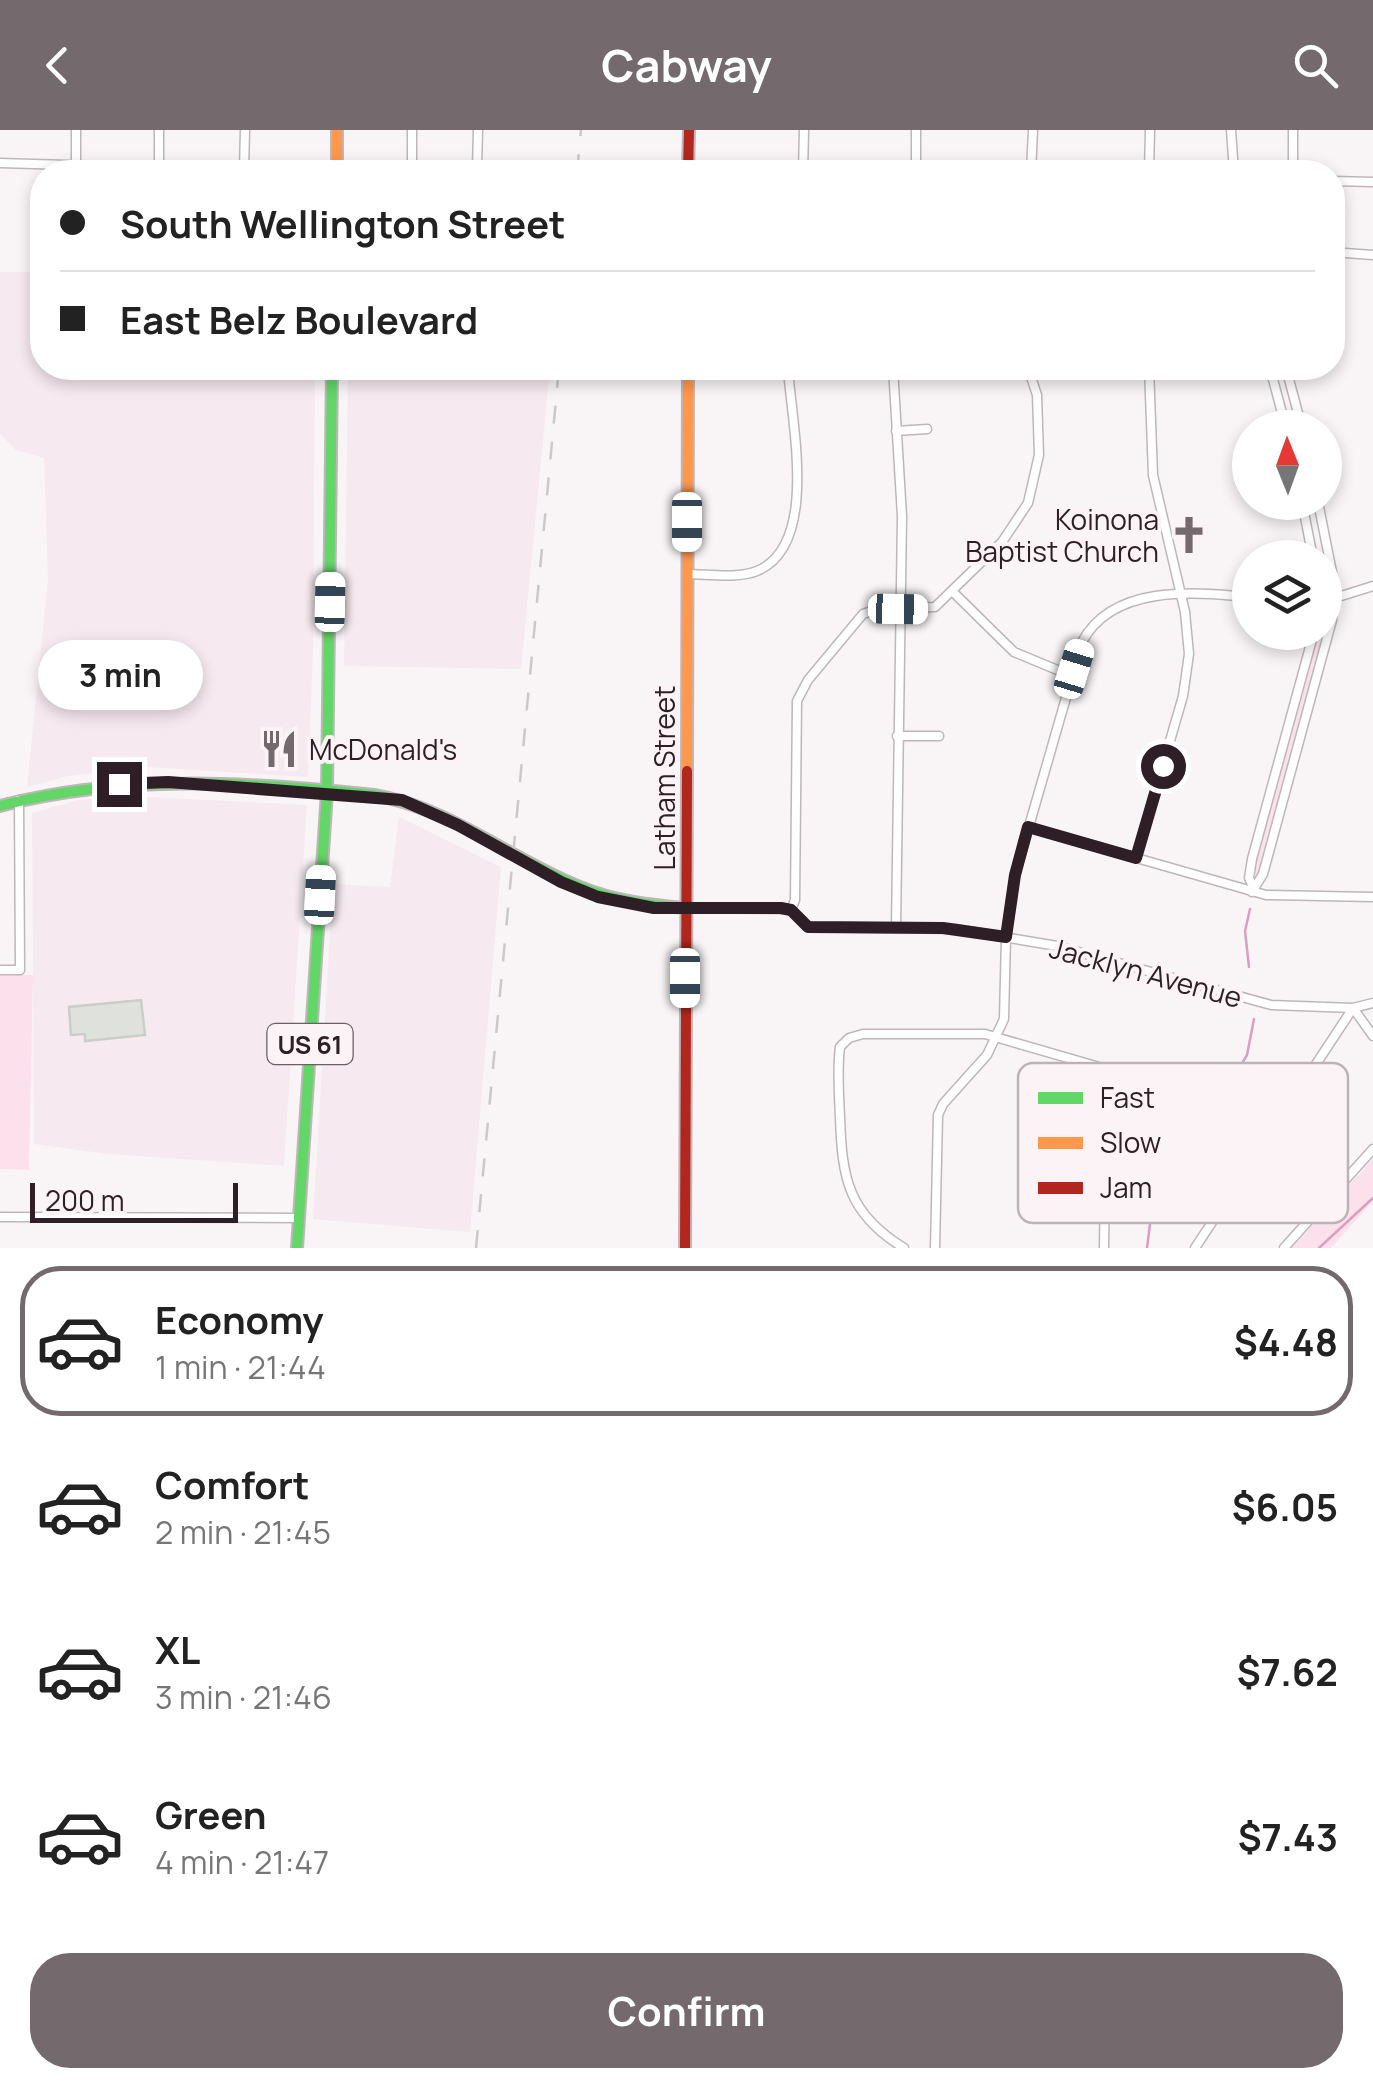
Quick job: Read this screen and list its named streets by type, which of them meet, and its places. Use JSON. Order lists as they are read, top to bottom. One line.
{"streets":{"street":["Latham Street","Jacklyn Avenue","US 61"]},"crossings":[["Latham Street","Jacklyn Avenue"]],"places":{"church":["Koinona Baptist Church"],"restaurant":["McDonald's"]},"legend":["Fast","Slow","Jam"],"scale_bar":"200 m","north":"top","page":{"header":"Cabway","banner":["South Wellington Street","East Belz Boulevard"],"bubble":"3 min","scale":"200 m","list":[{"name":"Economy","note":"1 min · 21:44","value":"$4.48"},{"name":"Comfort","note":"2 min · 21:45","value":"$6.05"},{"name":"XL","note":"3 min · 21:46","value":"$7.62"},{"name":"Green","note":"4 min · 21:47","value":"$7.43"}],"buttons":"Confirm"}}
